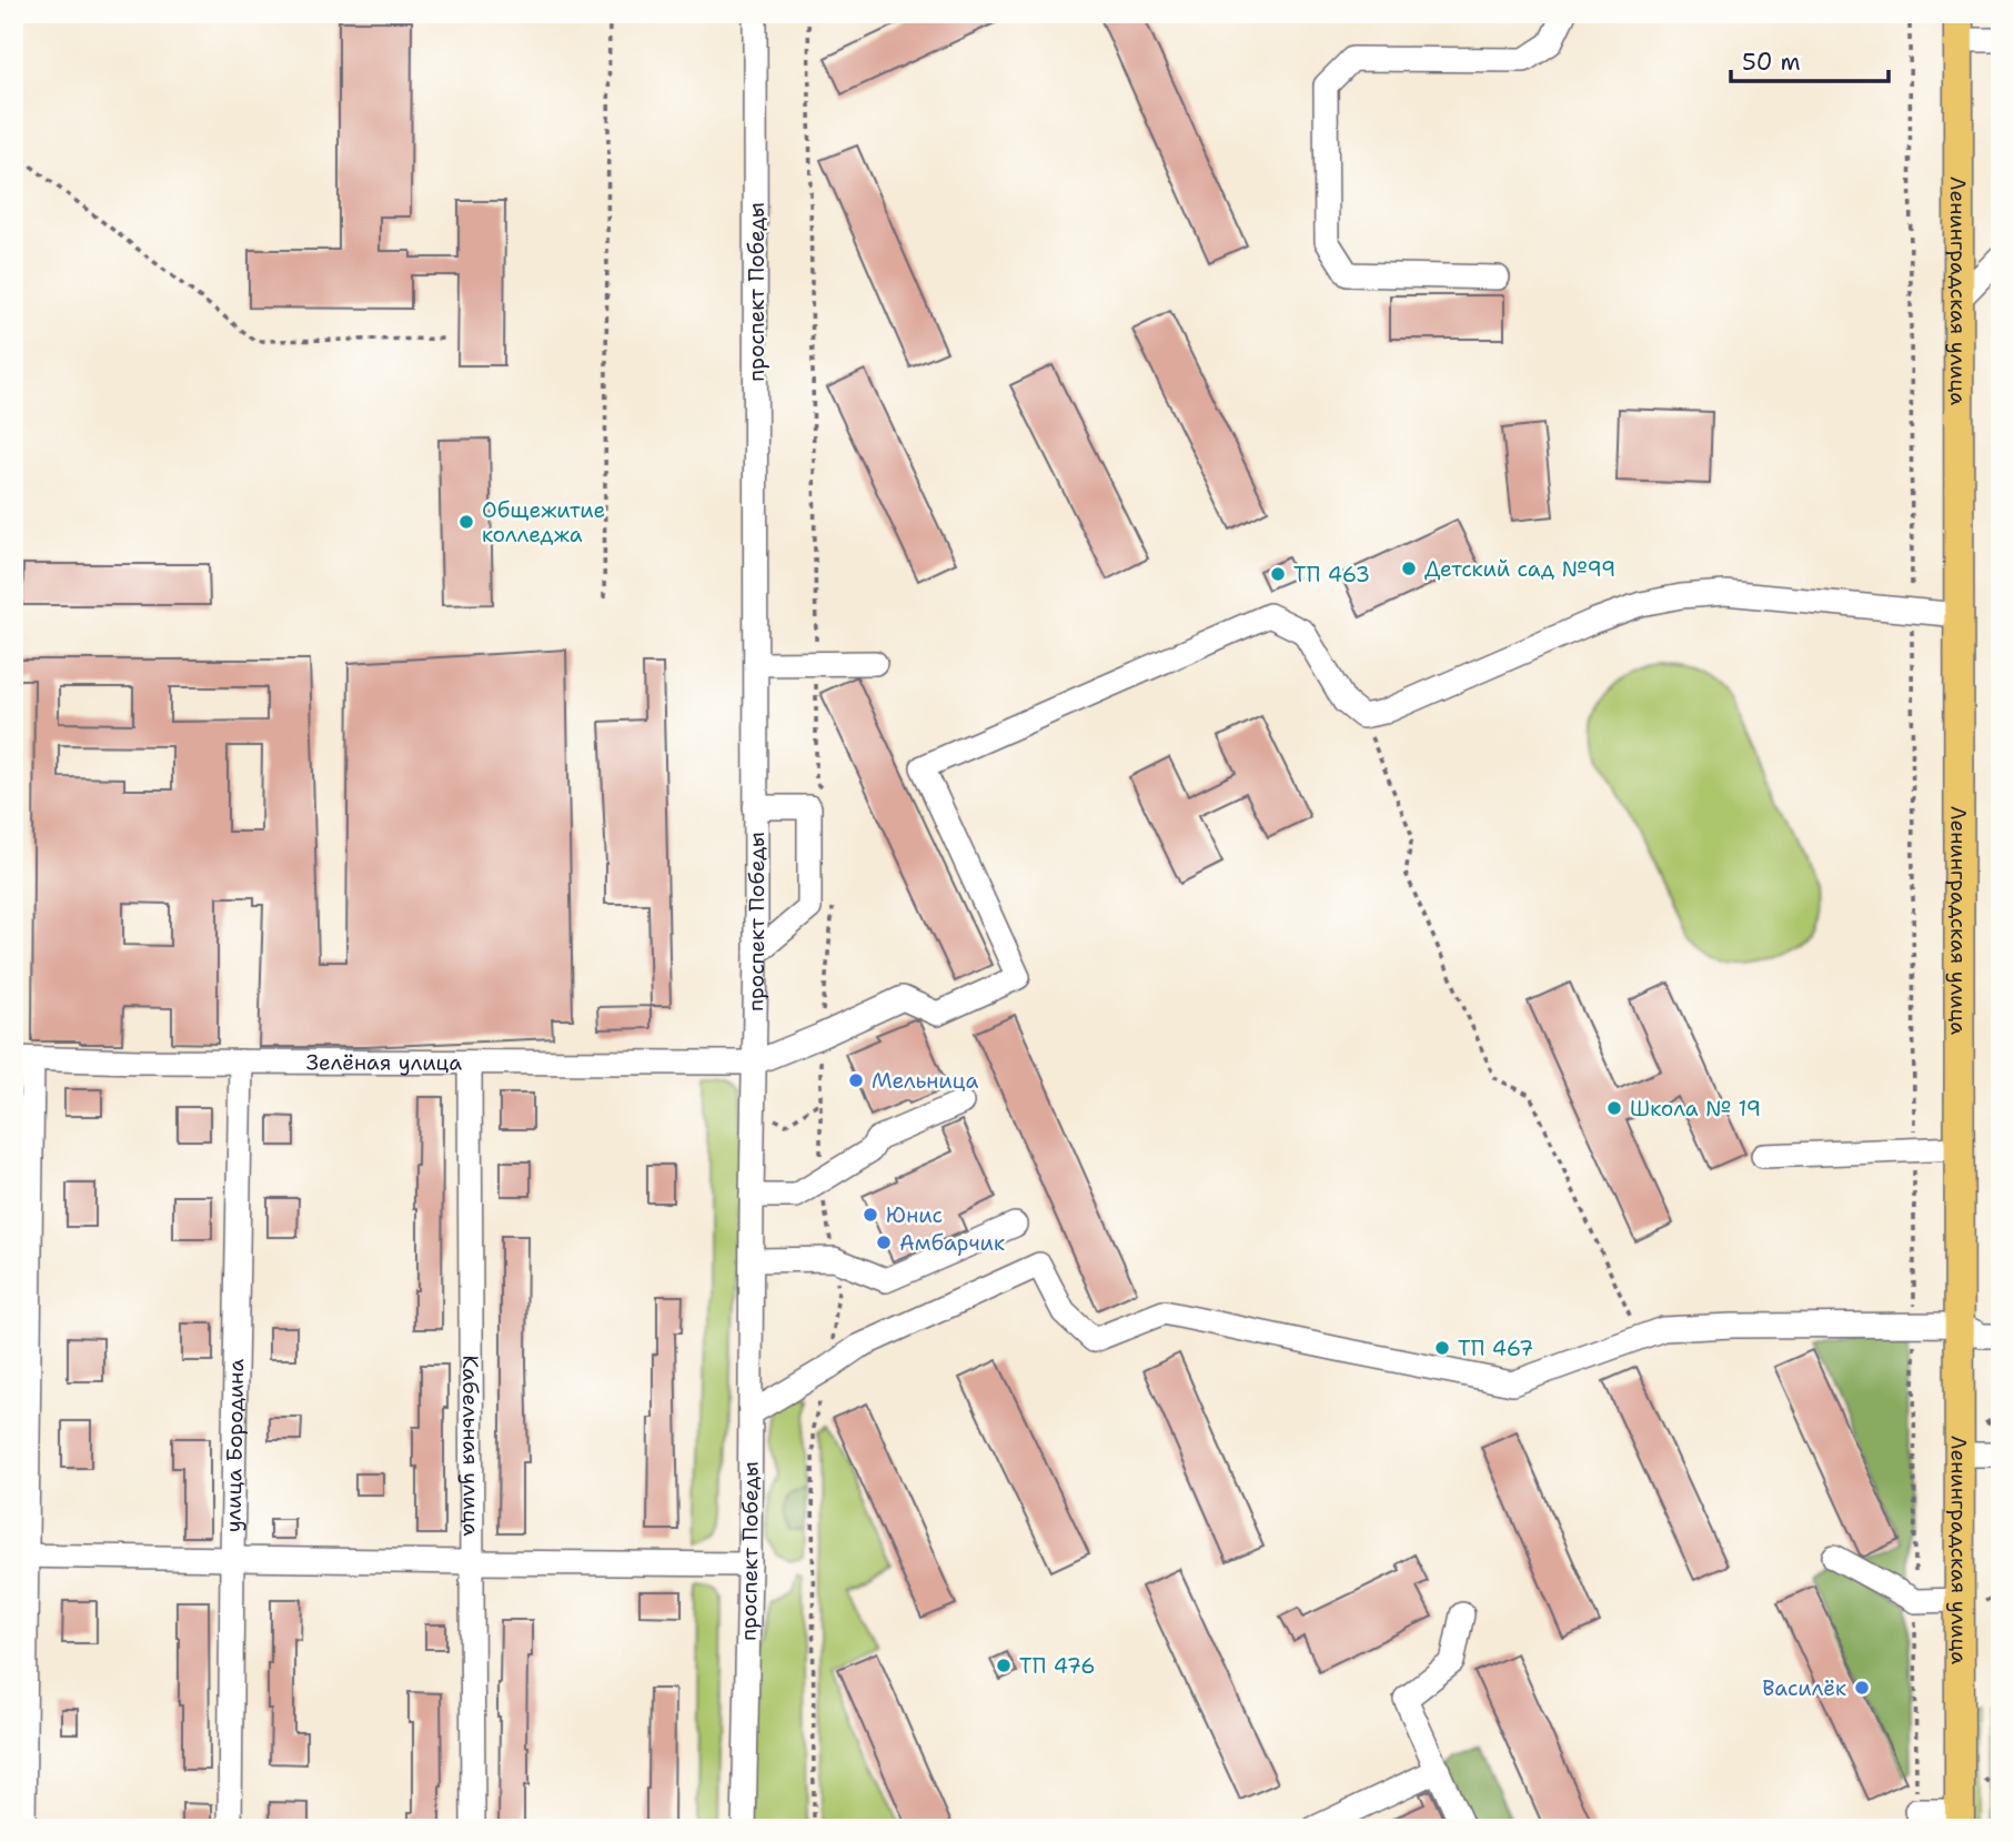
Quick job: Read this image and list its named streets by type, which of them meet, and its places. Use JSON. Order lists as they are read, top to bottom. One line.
{"streets":{"main road":["Ленинградская улица"],"street":["проспект Победы","Зелёная улица","улица Бородина","Кабельная улица"]},"crossings":[["проспект Победы","Зелёная улица"],["Зелёная улица","улица Бородина"],["Зелёная улица","Кабельная улица"]],"places":["Общежитие колледжа","Детский сад №99","ТП 463","Мельница","Школа № 19","Юнис","Амбарчик","ТП 467","ТП 476","Василёк"],"scale_bar":"50 m"}
